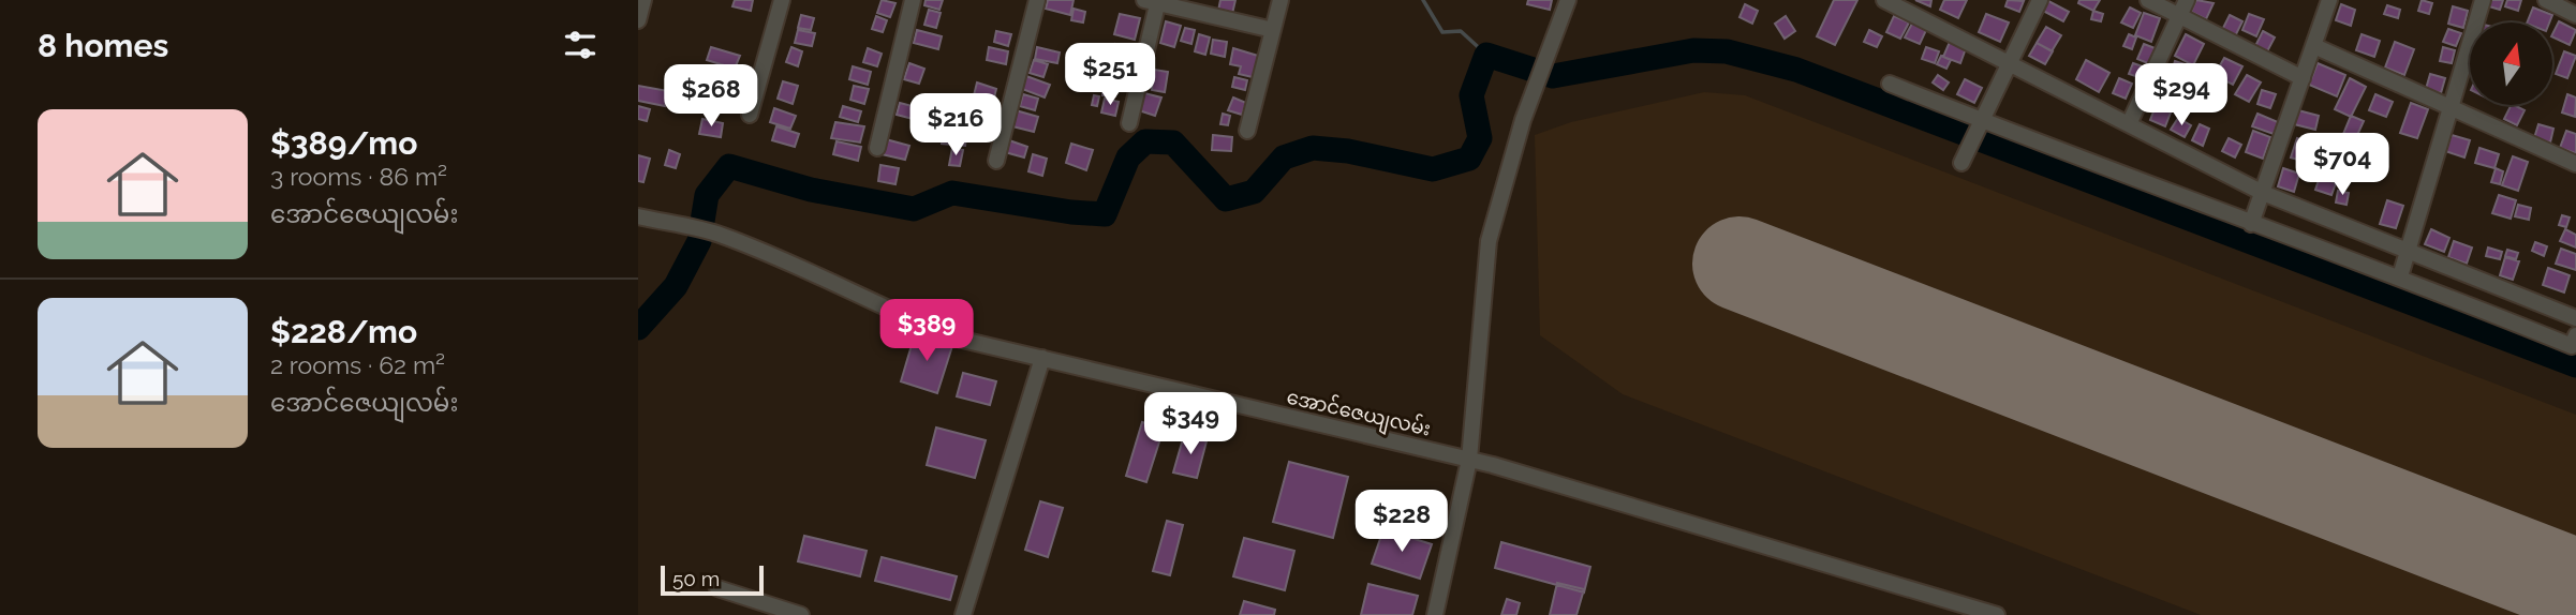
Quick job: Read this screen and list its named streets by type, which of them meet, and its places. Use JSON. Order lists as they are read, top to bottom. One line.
{"streets":{"street":["အောင်ဇေယျလမ်း"]},"scale_bar":"50 m","north":"top","page":{"heading":"8 homes","price":["$251","$294","$268","$216","$704","$389","$349","$228"],"list":[{"name":"$389/mo","note":"3 rooms · 86 m² · အောင်ဇေယျလမ်း"},{"name":"$228/mo","note":"2 rooms · 62 m² · အောင်ဇေယျလမ်း"}],"scale":"50 m"}}
